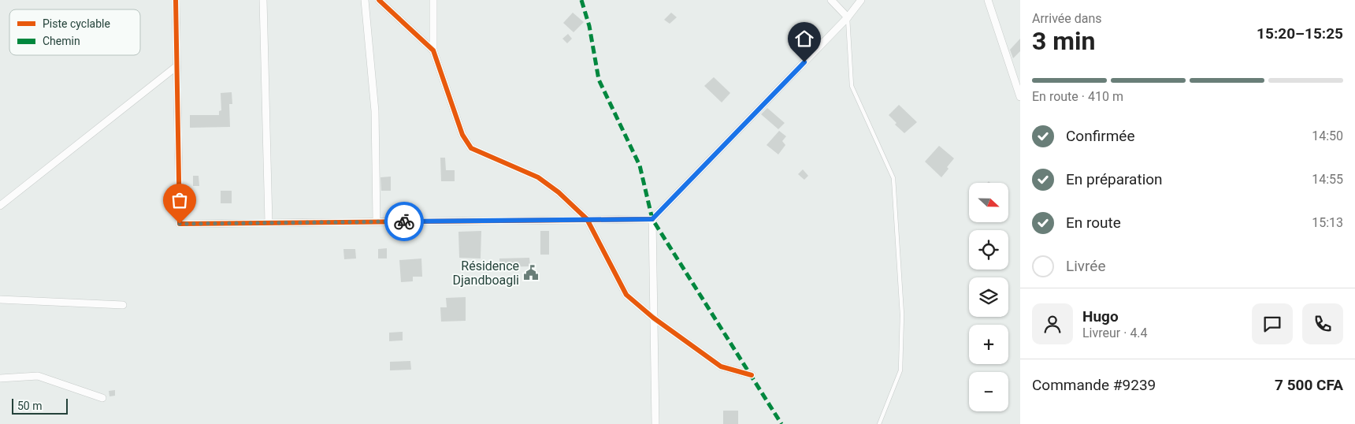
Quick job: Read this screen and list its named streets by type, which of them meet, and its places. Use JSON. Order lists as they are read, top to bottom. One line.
{"places":{"public building":["Résidence Djandboagli"]},"legend":["Piste cyclable","Chemin"],"scale_bar":"50 m","north":"right","page":{"heading":["3 min","Arrivée dans","15:20–15:25"],"panel":["Hugo","Livreur · 4.4","Commande #9239","7 500 CFA"],"bar":"En route · 410 m","list":[["Confirmée","14:50"],["En préparation","14:55"],["En route","15:13"],"Livrée"],"map_buttons":["+","−"],"scale":"50 m"}}
